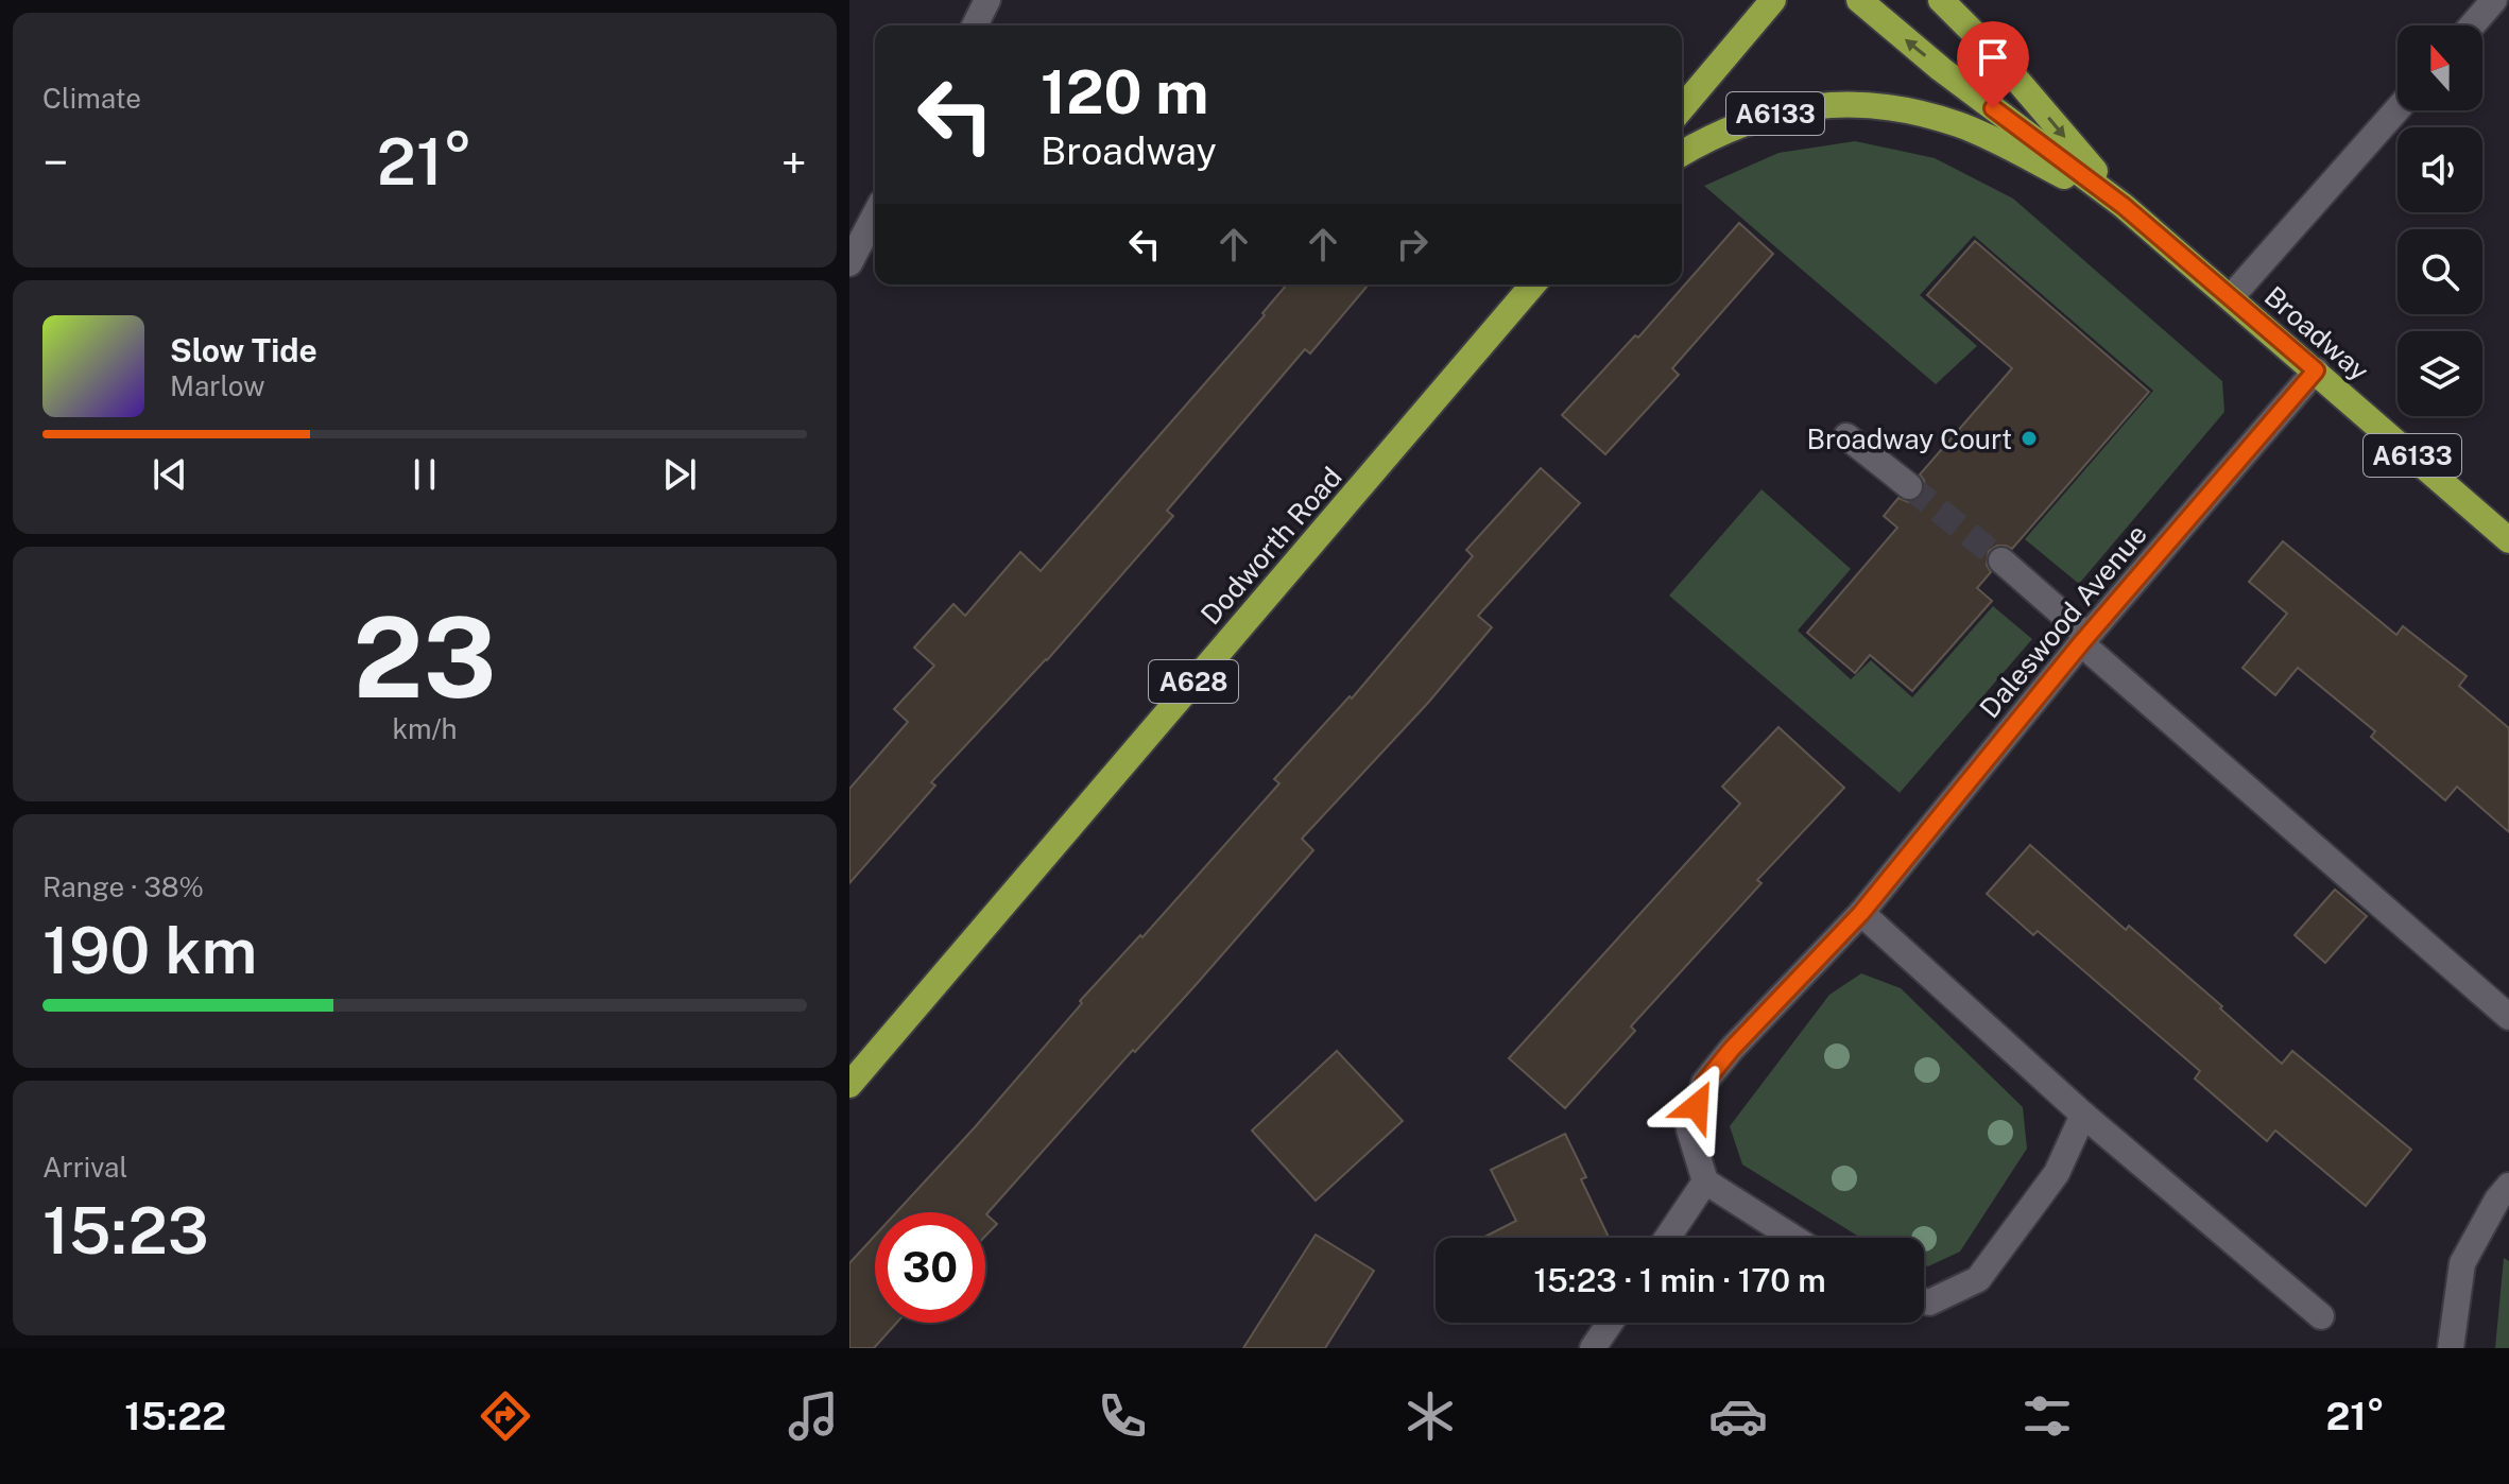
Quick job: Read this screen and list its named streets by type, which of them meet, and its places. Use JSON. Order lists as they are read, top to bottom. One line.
{"streets":{"highway":["A6133","Broadway","Dodworth Road","A628"],"street":["Daleswood Avenue"]},"crossings":[["A6133","Broadway"],["Broadway","Daleswood Avenue"]],"places":["Broadway Court"],"north":"top","page":{"tile":["Climate",["23","km/h"],["Range · 38%","190 km"],["Arrival","15:23"]],"turn":["120 m","Broadway"],"heat":["−","21°","+"],"song":["Slow Tide","Marlow"],"limit":"30","trip":"15:23 · 1 min · 170 m","tabs":["15:22","21°"]}}
